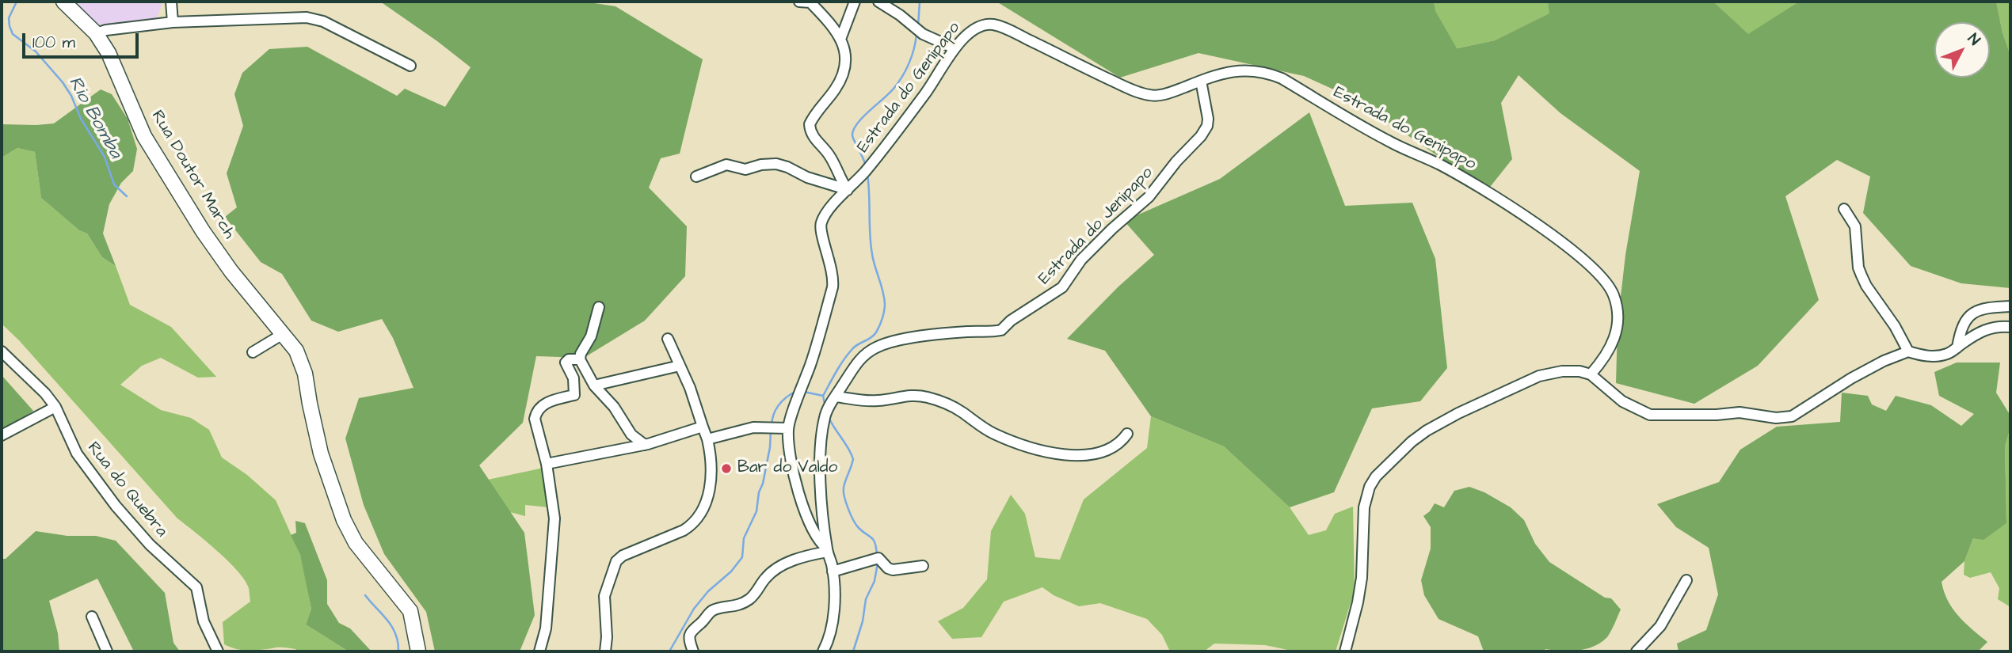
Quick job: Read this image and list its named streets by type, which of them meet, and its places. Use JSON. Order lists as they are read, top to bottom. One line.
{"streets":{"main road":["Rua Doutor March"],"street":["Estrada do Genipapo","Estrada do Jenipapo","Rua do Quebra"]},"crossings":[["Estrada do Genipapo","Estrada do Jenipapo"]],"water":["Rio Bomba"],"places":["Bar do Valdo"],"scale_bar":"100 m","north":"top right"}
